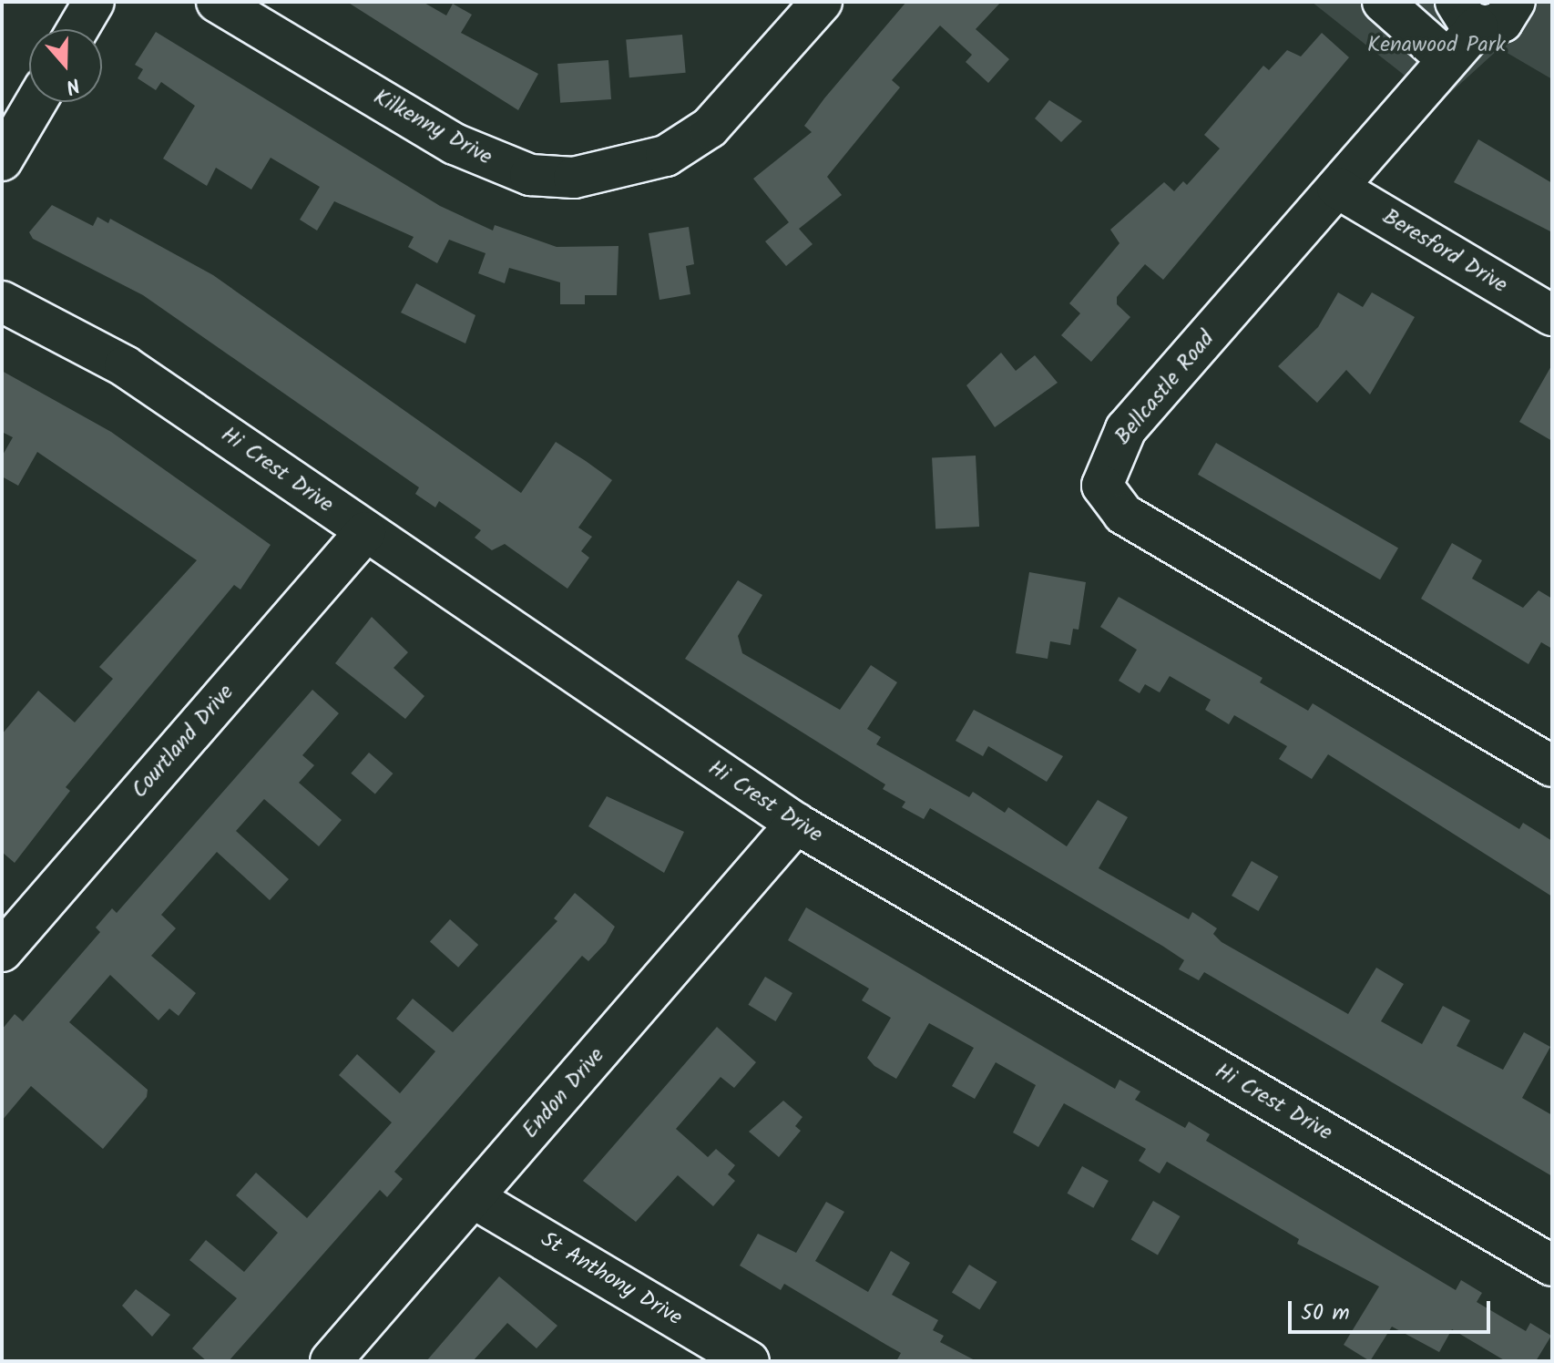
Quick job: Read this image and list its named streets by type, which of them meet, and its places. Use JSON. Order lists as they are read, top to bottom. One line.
{"streets":{"street":["Kilkenny Drive","Beresford Drive","Bellcastle Road","Hi Crest Drive","Courtland Drive","Endon Drive","St Anthony Drive"]},"crossings":[["Beresford Drive","Bellcastle Road"],["Hi Crest Drive","Courtland Drive"],["Hi Crest Drive","Endon Drive"],["Endon Drive","St Anthony Drive"]],"parks":["Kenawood Park"],"scale_bar":"50 m","north":"bottom"}
